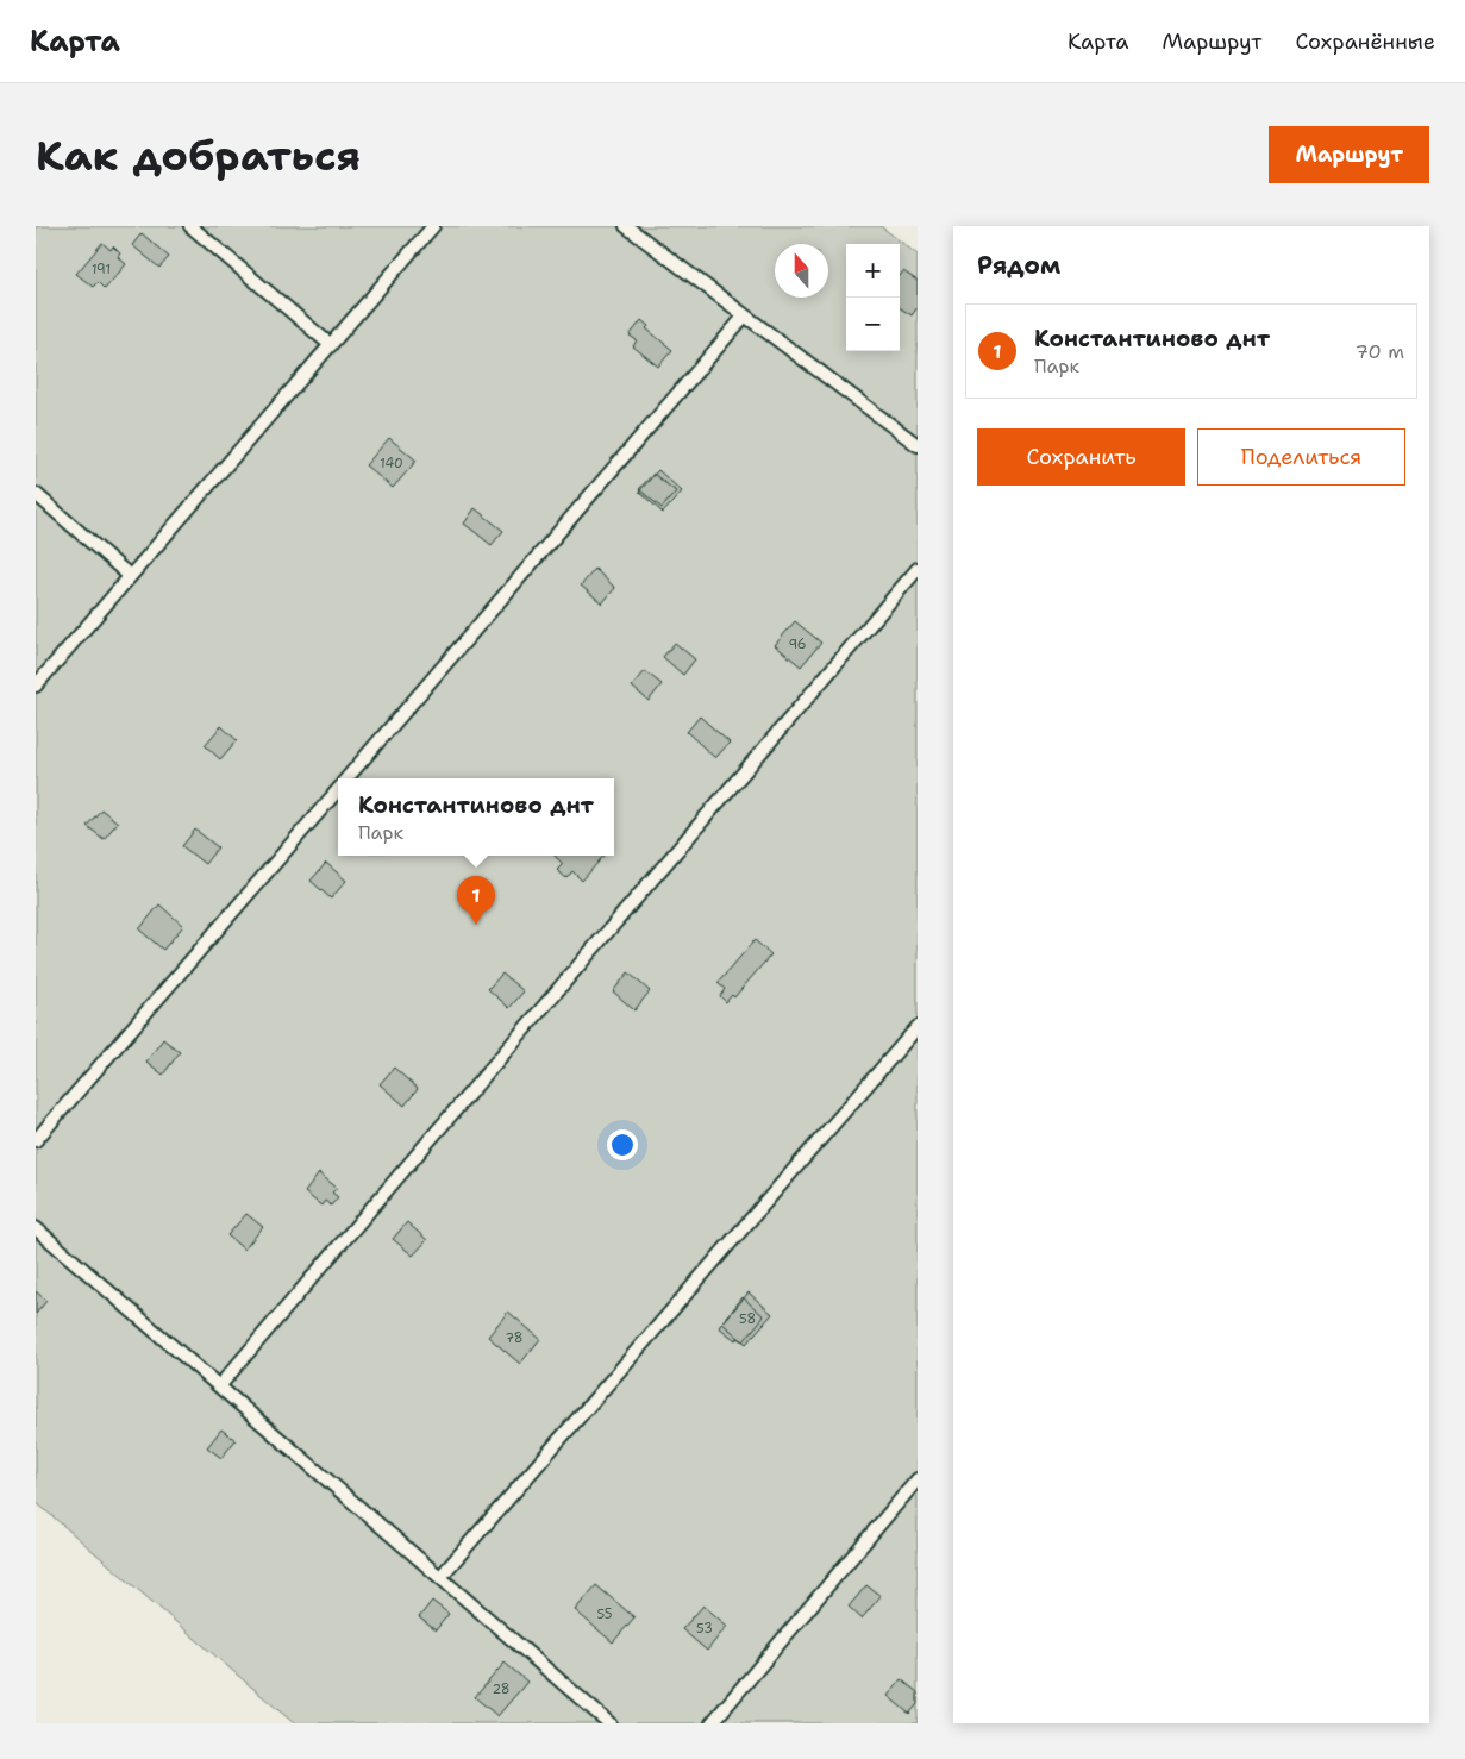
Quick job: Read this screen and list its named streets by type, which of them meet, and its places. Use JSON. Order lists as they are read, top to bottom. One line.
{"house_numbers":["191","140","96","58","78","55","53","28"],"north":"top","page":{"header":"Карта","nav":["Карта","Маршрут","Сохранённые"],"buttons":["Маршрут",["Сохранить","Поделиться"]],"title":"Как добраться","heading":"Рядом","map_buttons":["+","−"],"list":[{"mark":"1","name":"Константиново днт","note":"Парк","value":"70 m"}],"popup":["Константиново днт","Парк"],"pins":"1"}}
